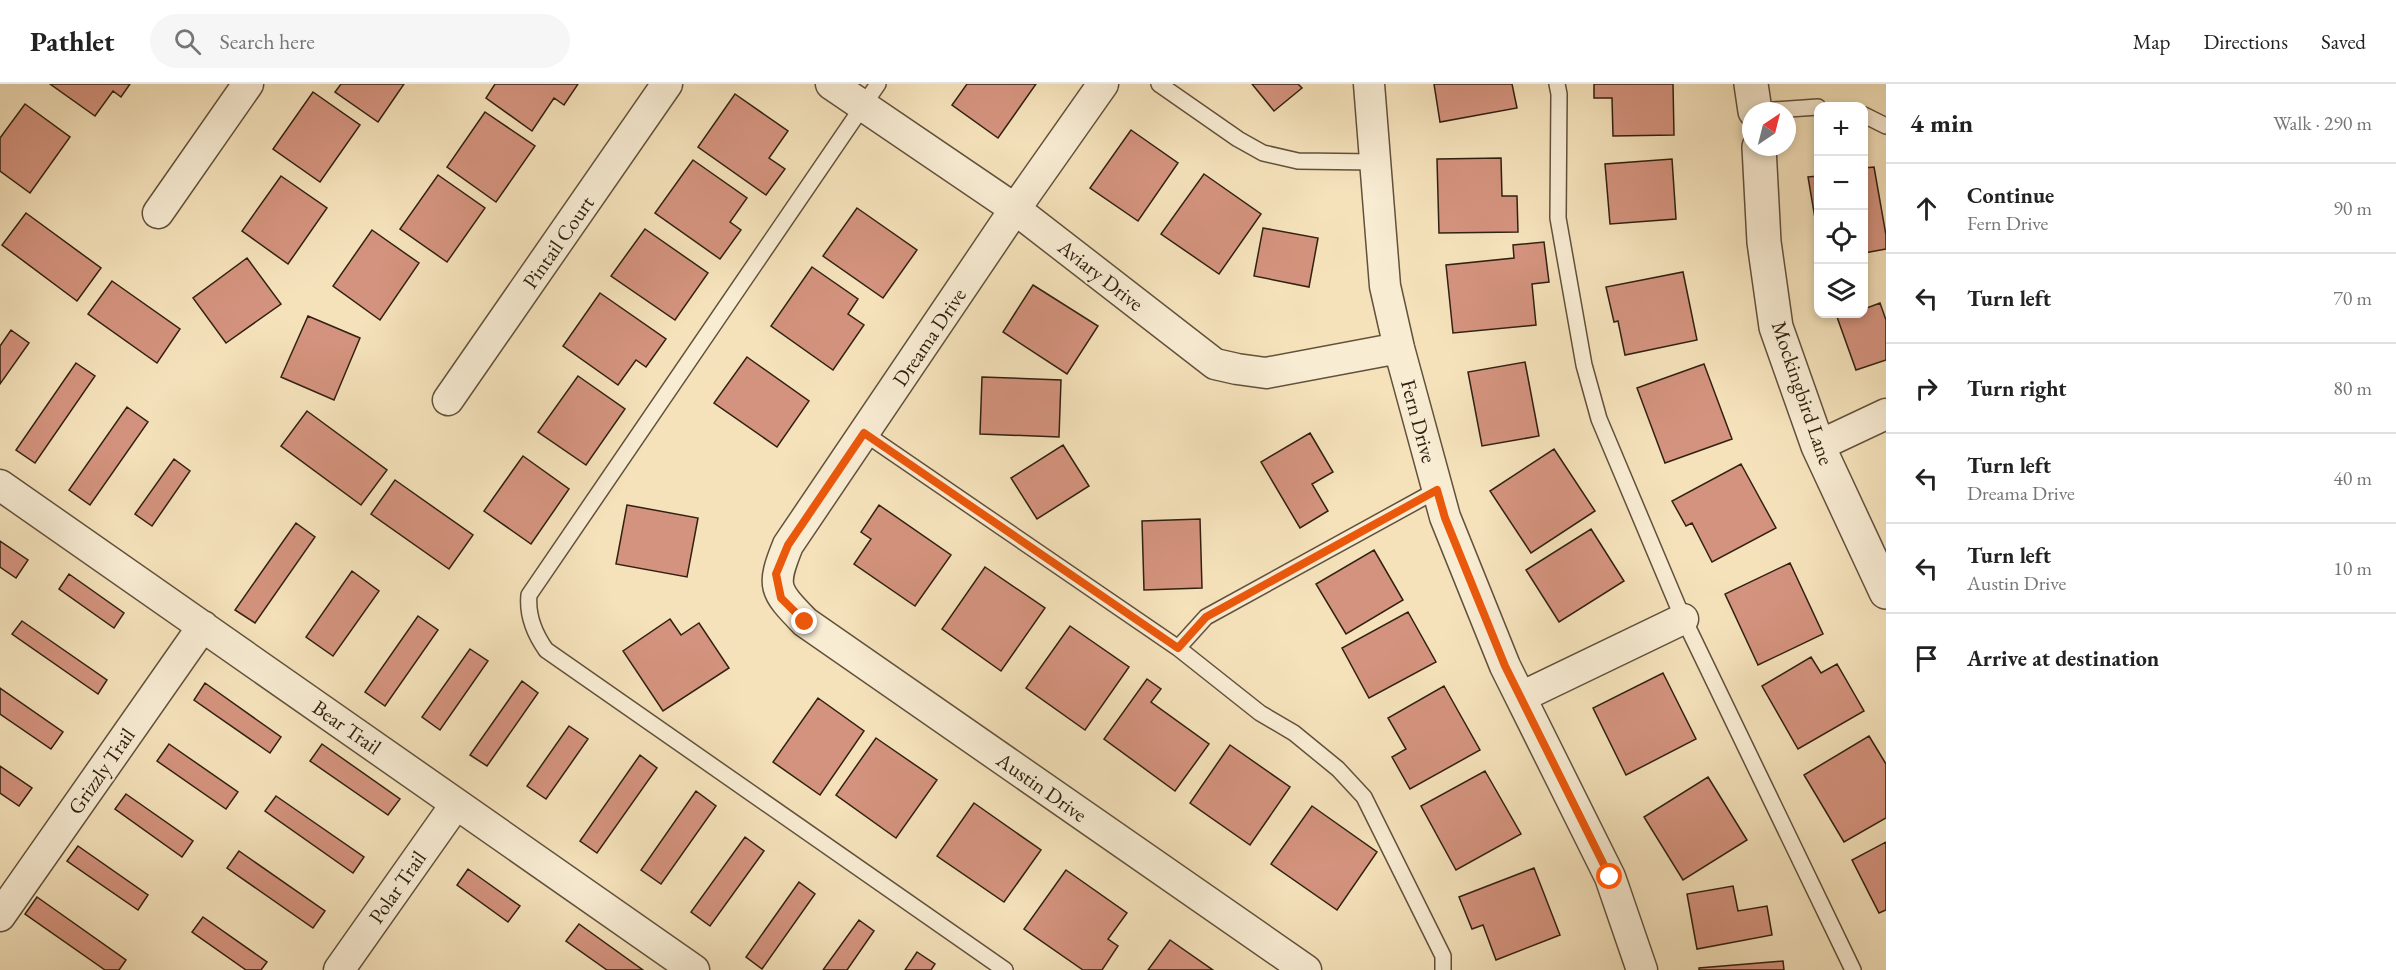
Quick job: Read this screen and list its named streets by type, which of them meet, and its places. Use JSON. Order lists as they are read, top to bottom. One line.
{"streets":{"street":["Pintail Court","Aviary Drive","Dreama Drive","Mockingbird Lane","Fern Drive","Bear Trail","Grizzly Trail","Austin Drive","Polar Trail"]},"crossings":[["Aviary Drive","Dreama Drive"],["Aviary Drive","Fern Drive"],["Dreama Drive","Austin Drive"],["Bear Trail","Grizzly Trail"],["Bear Trail","Polar Trail"]],"north":"top right","page":{"header":"Pathlet","search":"Search here","nav":["Map","Directions","Saved"],"heading":["4 min","Walk · 290 m"],"map_buttons":["+","−"],"list":[["Continue","Fern Drive","90 m"],["Turn left","70 m"],["Turn right","80 m"],["Turn left","Dreama Drive","40 m"],["Turn left","Austin Drive","10 m"],"Arrive at destination"]}}
